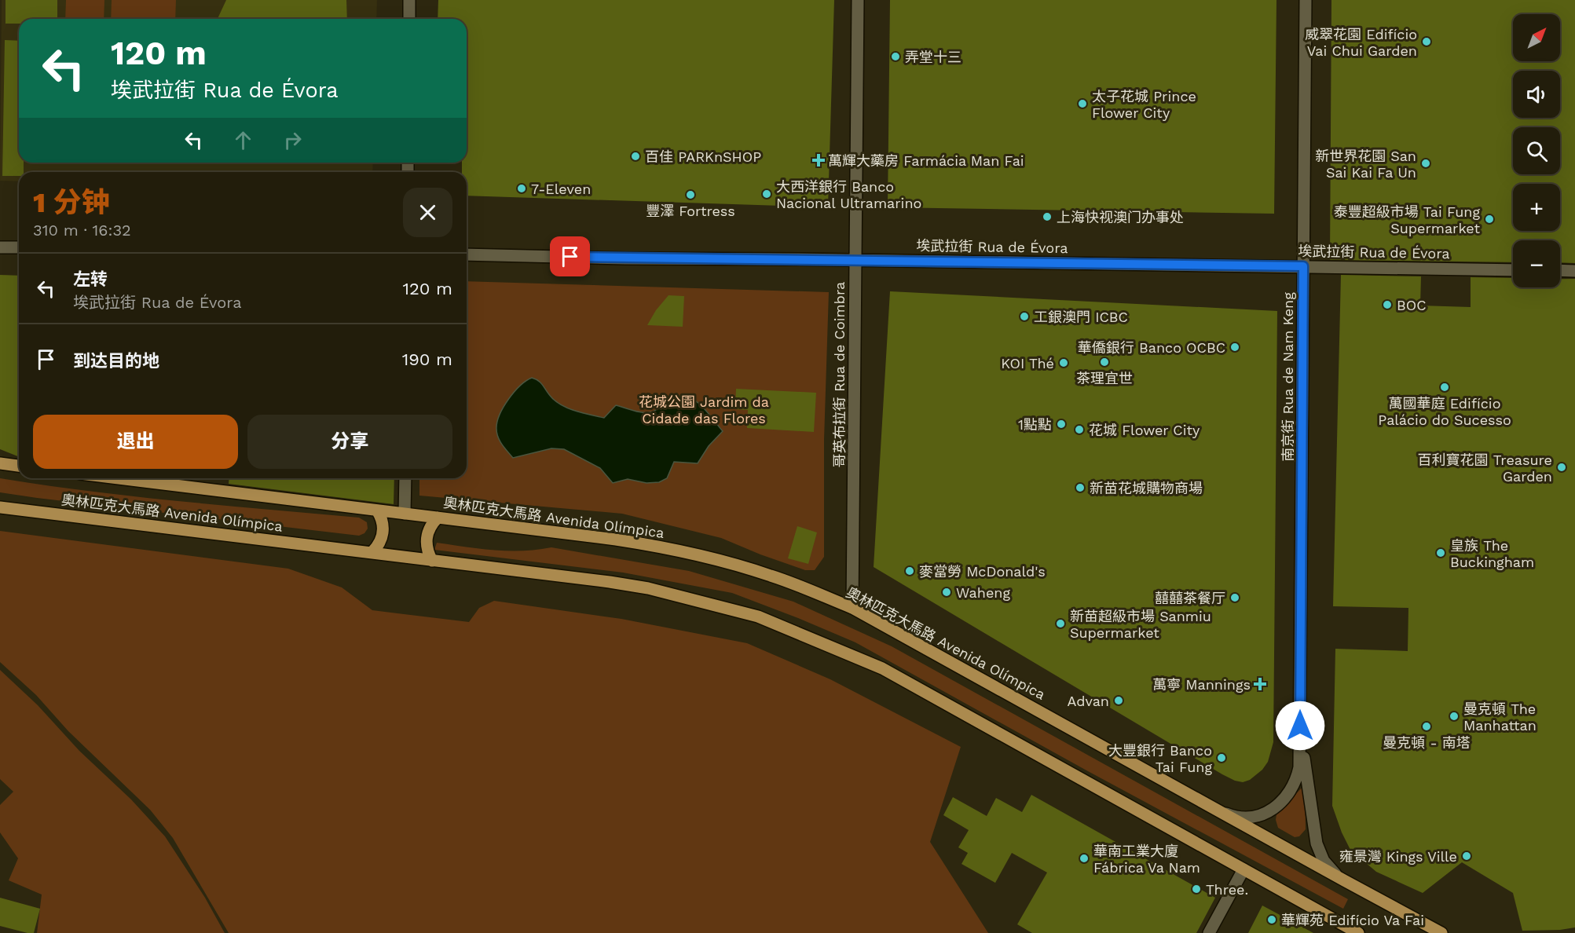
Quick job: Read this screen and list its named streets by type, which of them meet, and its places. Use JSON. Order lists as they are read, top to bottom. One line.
{"streets":{"main road":["奧林匹克大馬路 Avenida Olímpica"],"street":["埃武拉街 Rua de Évora","哥英布拉街 Rua de Coimbra","南京街 Rua de Nam Keng"]},"crossings":[["埃武拉街 Rua de Évora","哥英布拉街 Rua de Coimbra"],["埃武拉街 Rua de Évora","南京街 Rua de Nam Keng"],["哥英布拉街 Rua de Coimbra","奧林匹克大馬路 Avenida Olímpica"],["南京街 Rua de Nam Keng","奧林匹克大馬路 Avenida Olímpica"]],"parks":["花城公園 Jardim da Cidade das Flores"],"places":{"other":["威翠花園 Edifício Vai Chui Garden","弄堂十三","太子花城 Prince Flower City","百佳 PARKnSHOP","新世界花園 San Sai Kai Fa Un","7-Eleven","大西洋銀行 Banco Nacional Ultramarino","豐澤 Fortress","上海快视澳门办事处","泰豐超級市場 Tai Fung Supermarket","BOC","工銀澳門 ICBC","華僑銀行 Banco OCBC","茶理宜世","KOI Thé","萬國華庭 Edifício Palácio do Sucesso","1點點","花城 Flower City","百利寶花園 Treasure Garden","新苗花城購物商場","皇族 The Buckingham","麥當勞 McDonald's","Waheng","囍囍茶餐厅","新苗超級市場 Sanmiu Supermarket","Advan","曼克頓 The Manhattan","曼克頓 - 南塔","大豐銀行 Banco Tai Fung","雍景灣 Kings Ville","華南工業大廈 Fábrica Va Nam","Three.","華輝苑 Edifício Va Fai"],"health":["萬輝大藥房 Farmácia Man Fai","萬寧 Mannings"]},"north":"top right","page":{"map_buttons":["+","−"],"turn":["120 m","埃武拉街 Rua de Évora"],"heading":["1 分钟","310 m · 16:32"],"list":[{"name":"左转","note":"埃武拉街 Rua de Évora","value":"120 m"},{"name":"到达目的地","value":"190 m"}],"buttons":["退出","分享"]}}
